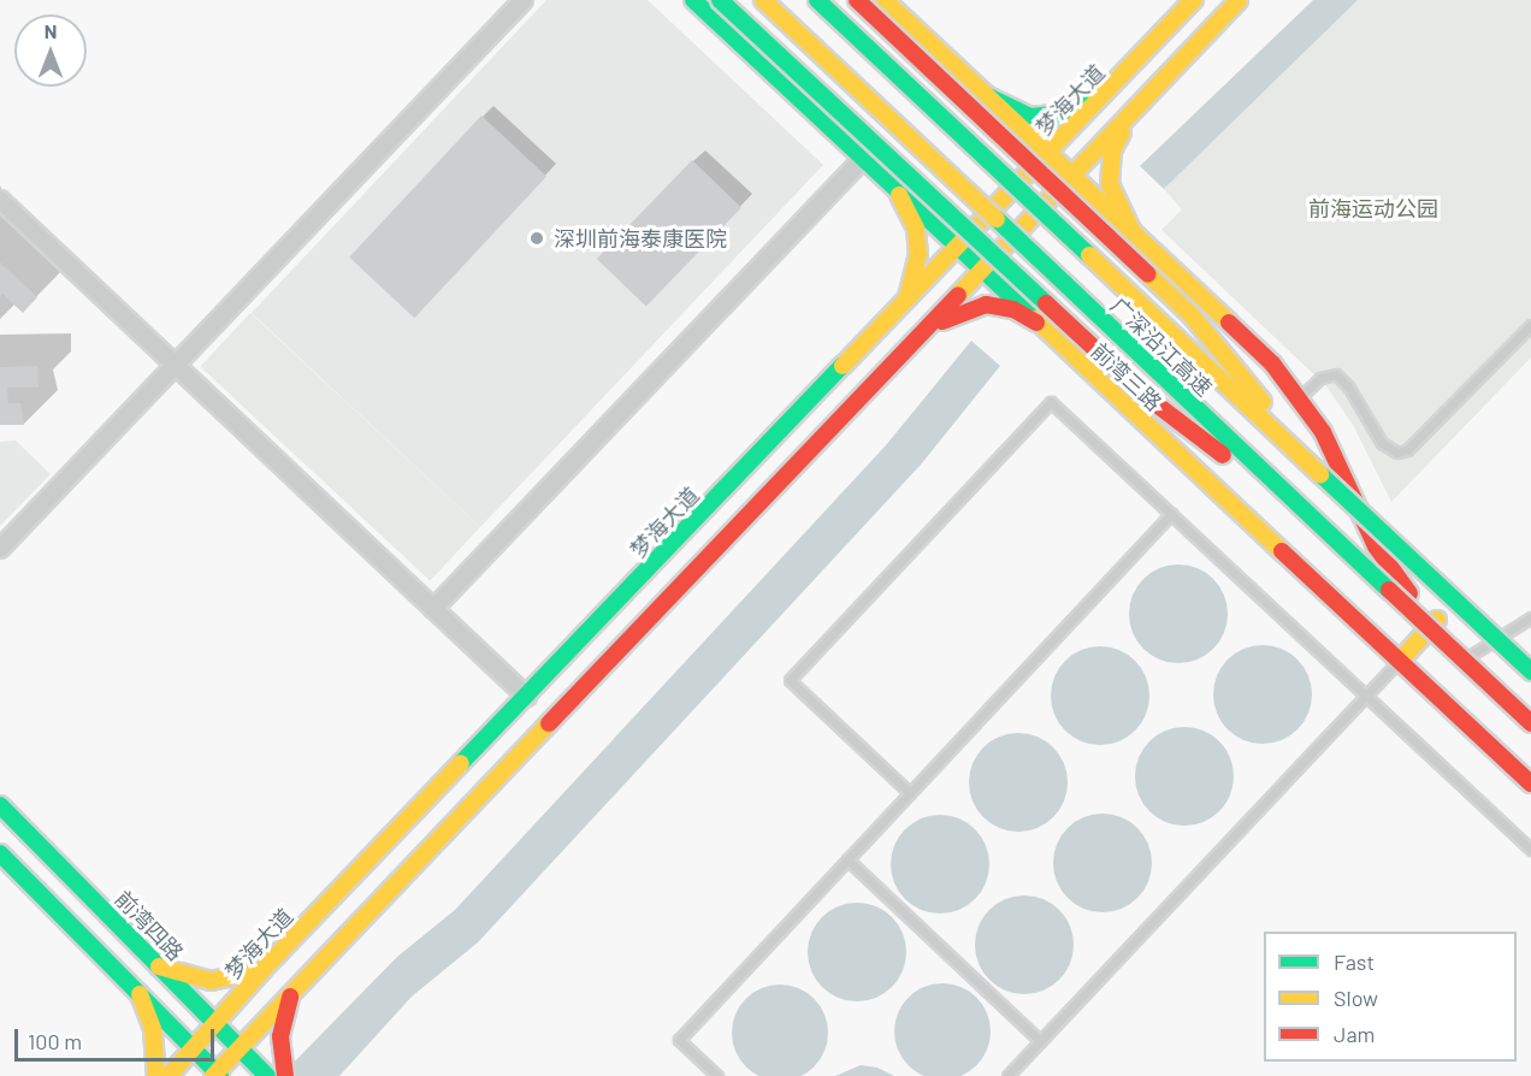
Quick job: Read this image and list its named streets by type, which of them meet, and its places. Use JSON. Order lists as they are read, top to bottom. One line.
{"streets":{"main road":["梦海大道","广深沿江高速","前湾三路","前湾四路"]},"crossings":[["梦海大道","前湾三路"],["梦海大道","前湾四路"]],"parks":["前海运动公园"],"places":["深圳前海泰康医院"],"legend":["Fast","Slow","Jam"],"scale_bar":"100 m","north":"top"}
